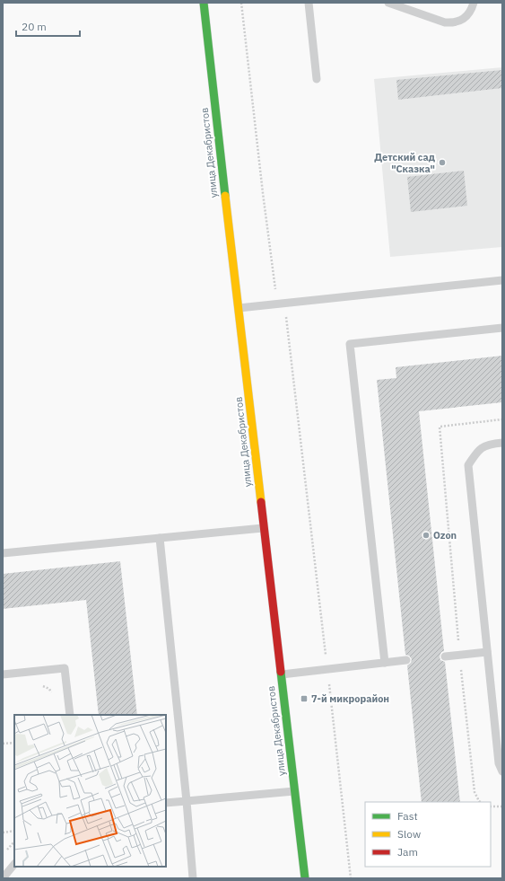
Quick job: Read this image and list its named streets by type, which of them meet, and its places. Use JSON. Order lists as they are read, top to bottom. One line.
{"streets":{"main road":["улица Декабристов"]},"places":{"other":["Детский сад \"Сказка\"","Ozon"],"transit":["7-й микрорайон"]},"legend":["Fast","Slow","Jam"],"scale_bar":"20 m"}
